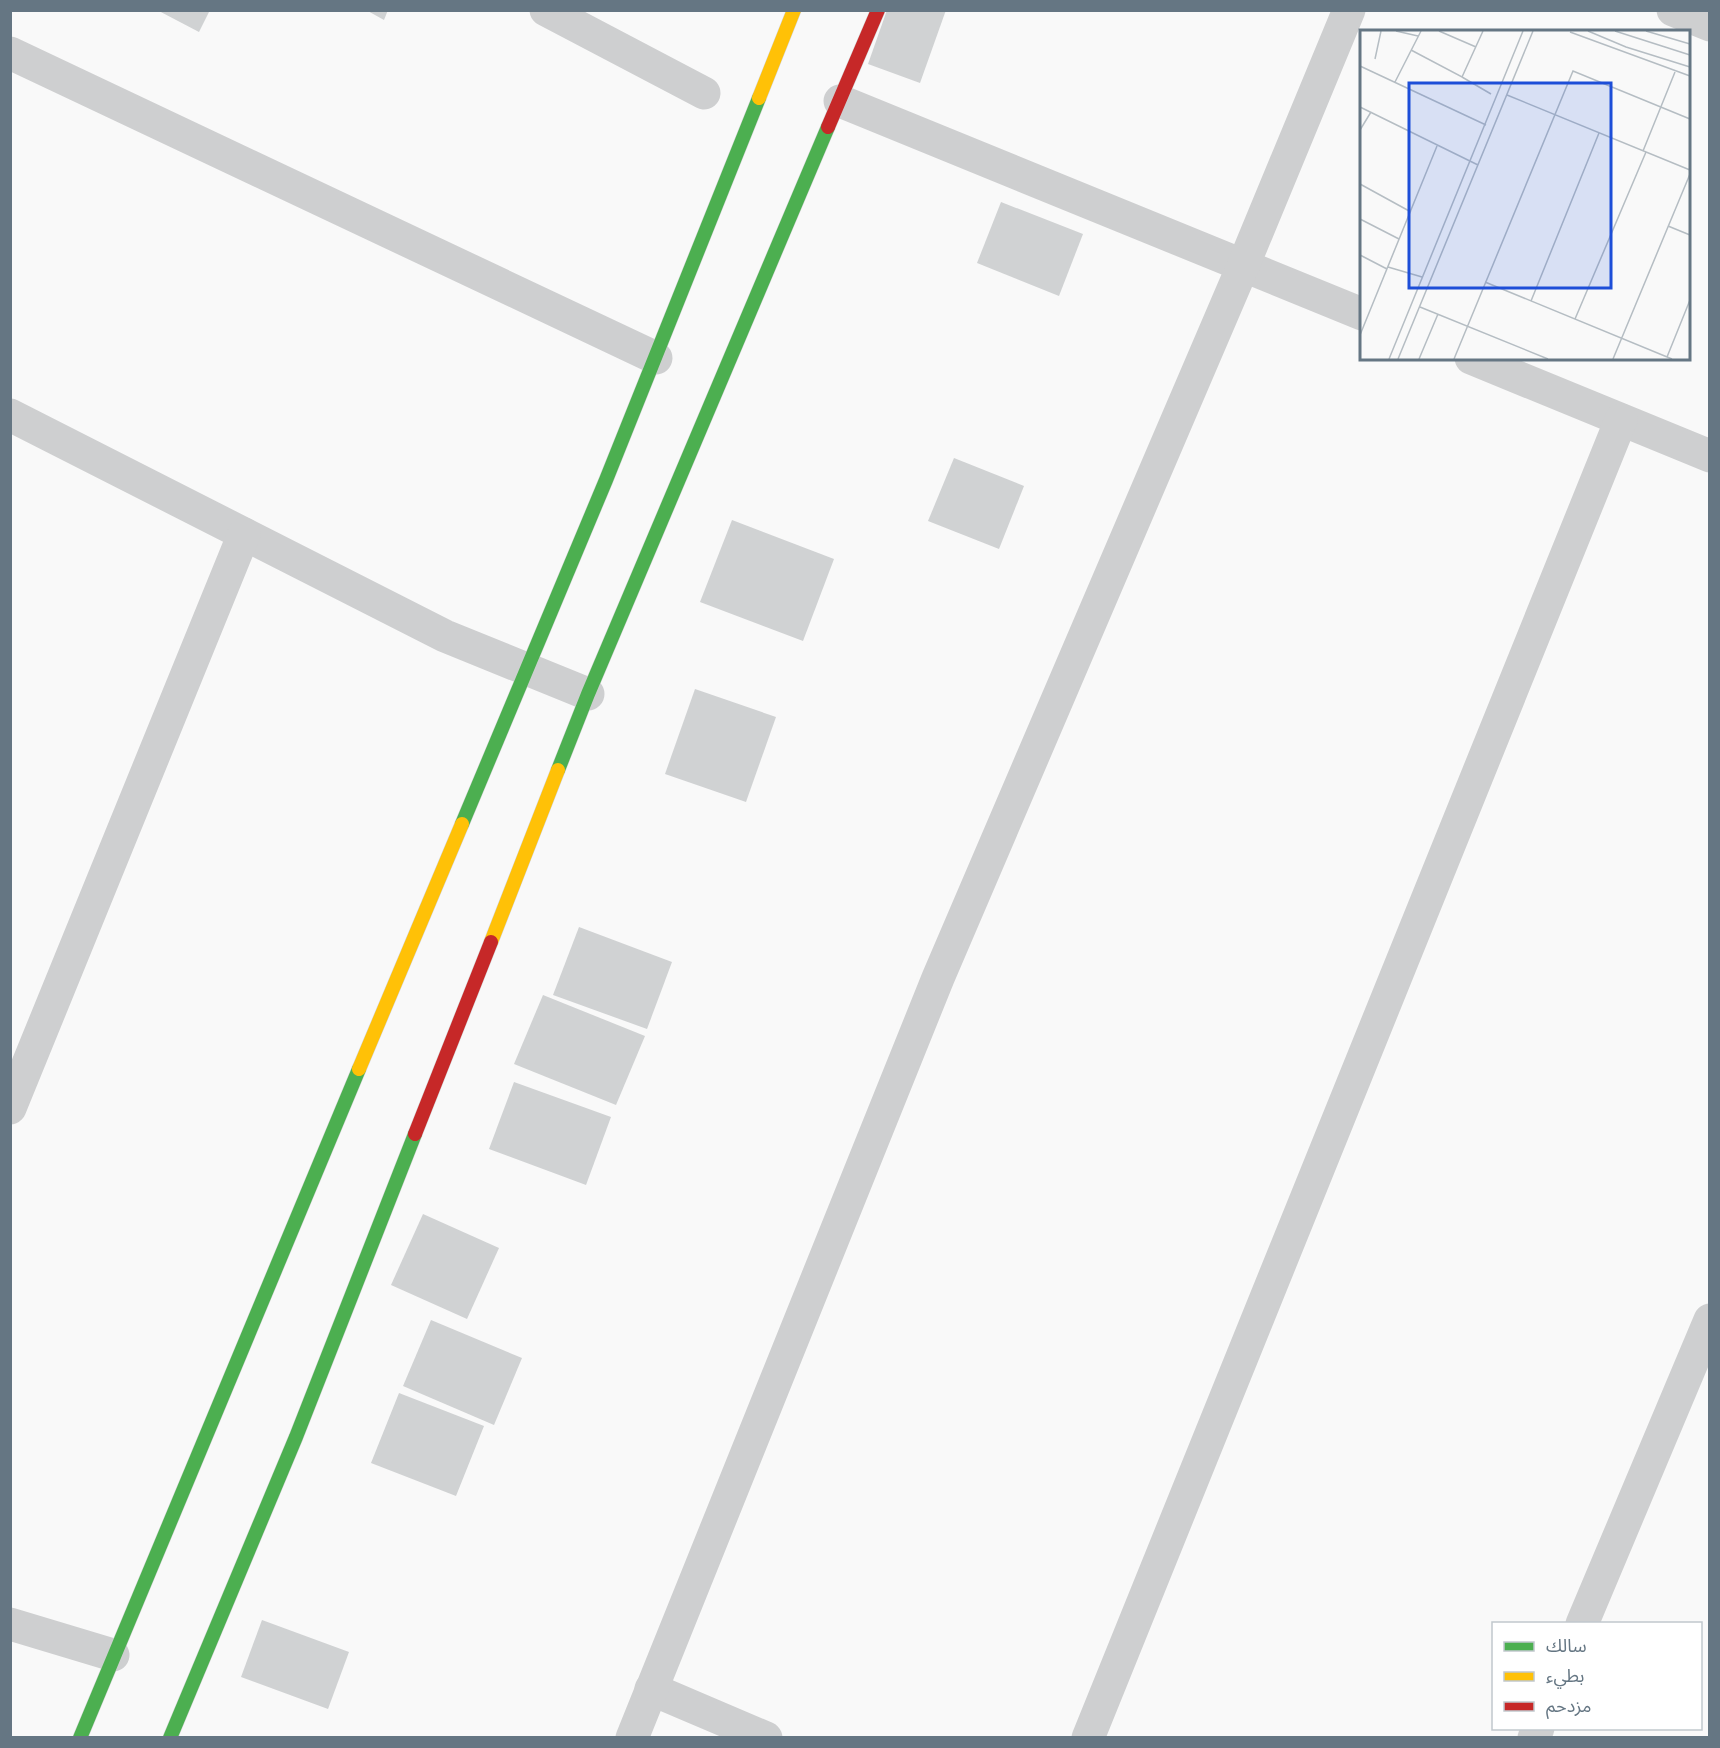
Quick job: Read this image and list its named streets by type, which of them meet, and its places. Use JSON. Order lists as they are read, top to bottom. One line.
{"legend":["سالك","بطيء","مزدحم"]}
